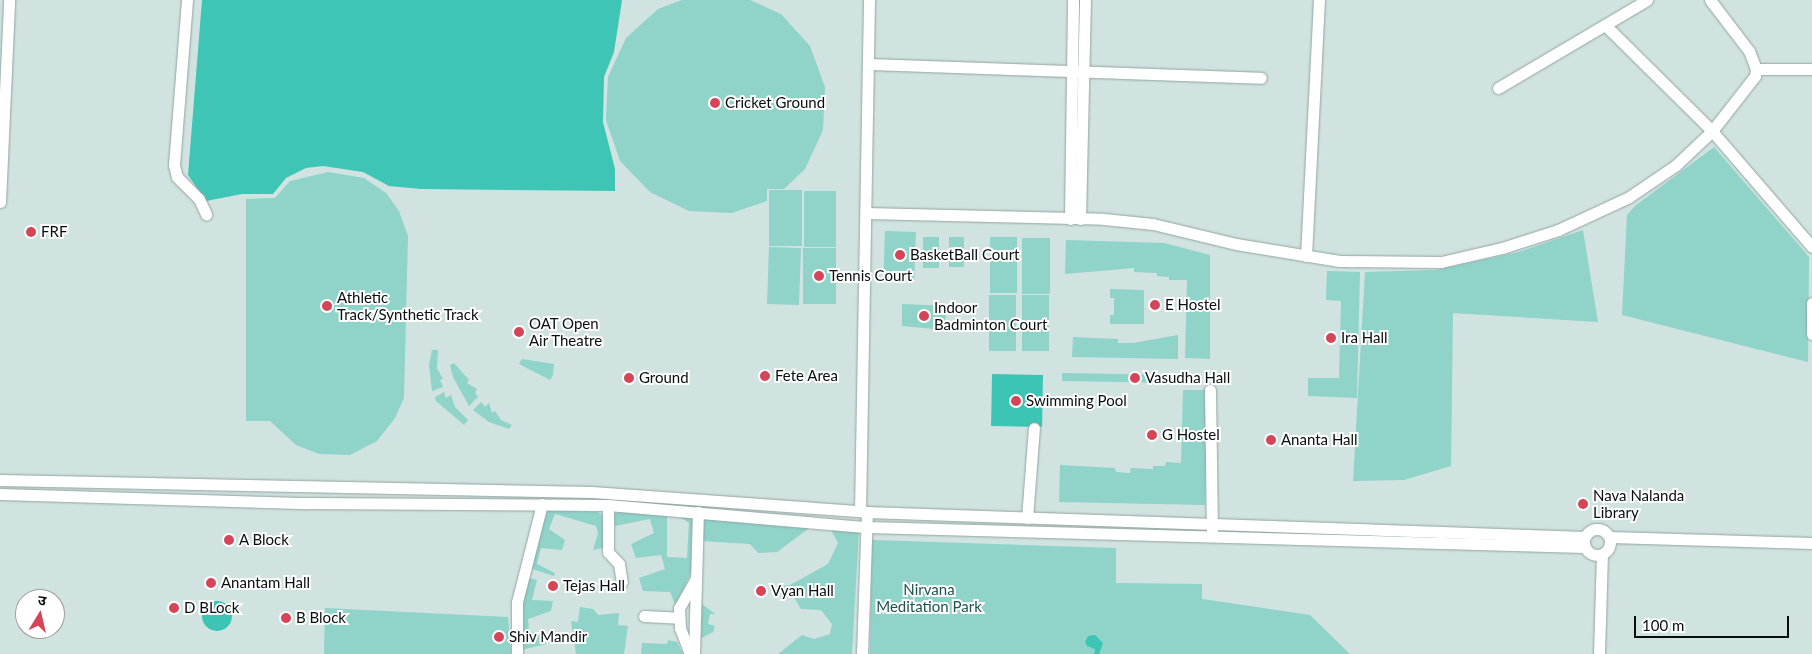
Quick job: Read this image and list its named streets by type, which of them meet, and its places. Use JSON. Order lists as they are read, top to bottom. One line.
{"parks":["Nirvana Meditation Park"],"places":["Cricket Ground","FRF","BasketBall Court","Tennis Court","E Hostel","Athletic Track/Synthetic Track","Indoor Badminton Court","OAT Open Air Theatre","Ira Hall","Fete Area","Ground","Vasudha Hall","Swimming Pool","G Hostel","Ananta Hall","Nava Nalanda Library","A Block","Anantam Hall","Tejas Hall","Vyan Hall","D BLock","B Block","Shiv Mandir"],"scale_bar":"100 m","north":"top"}
